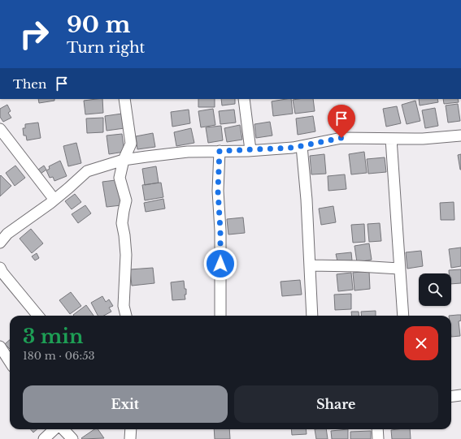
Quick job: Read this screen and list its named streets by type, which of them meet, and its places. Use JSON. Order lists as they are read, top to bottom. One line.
{"page":{"turn":["90 m","Turn right"],"then":"Then","heading":["3 min","180 m · 06:53"],"buttons":["Exit","Share"]}}
